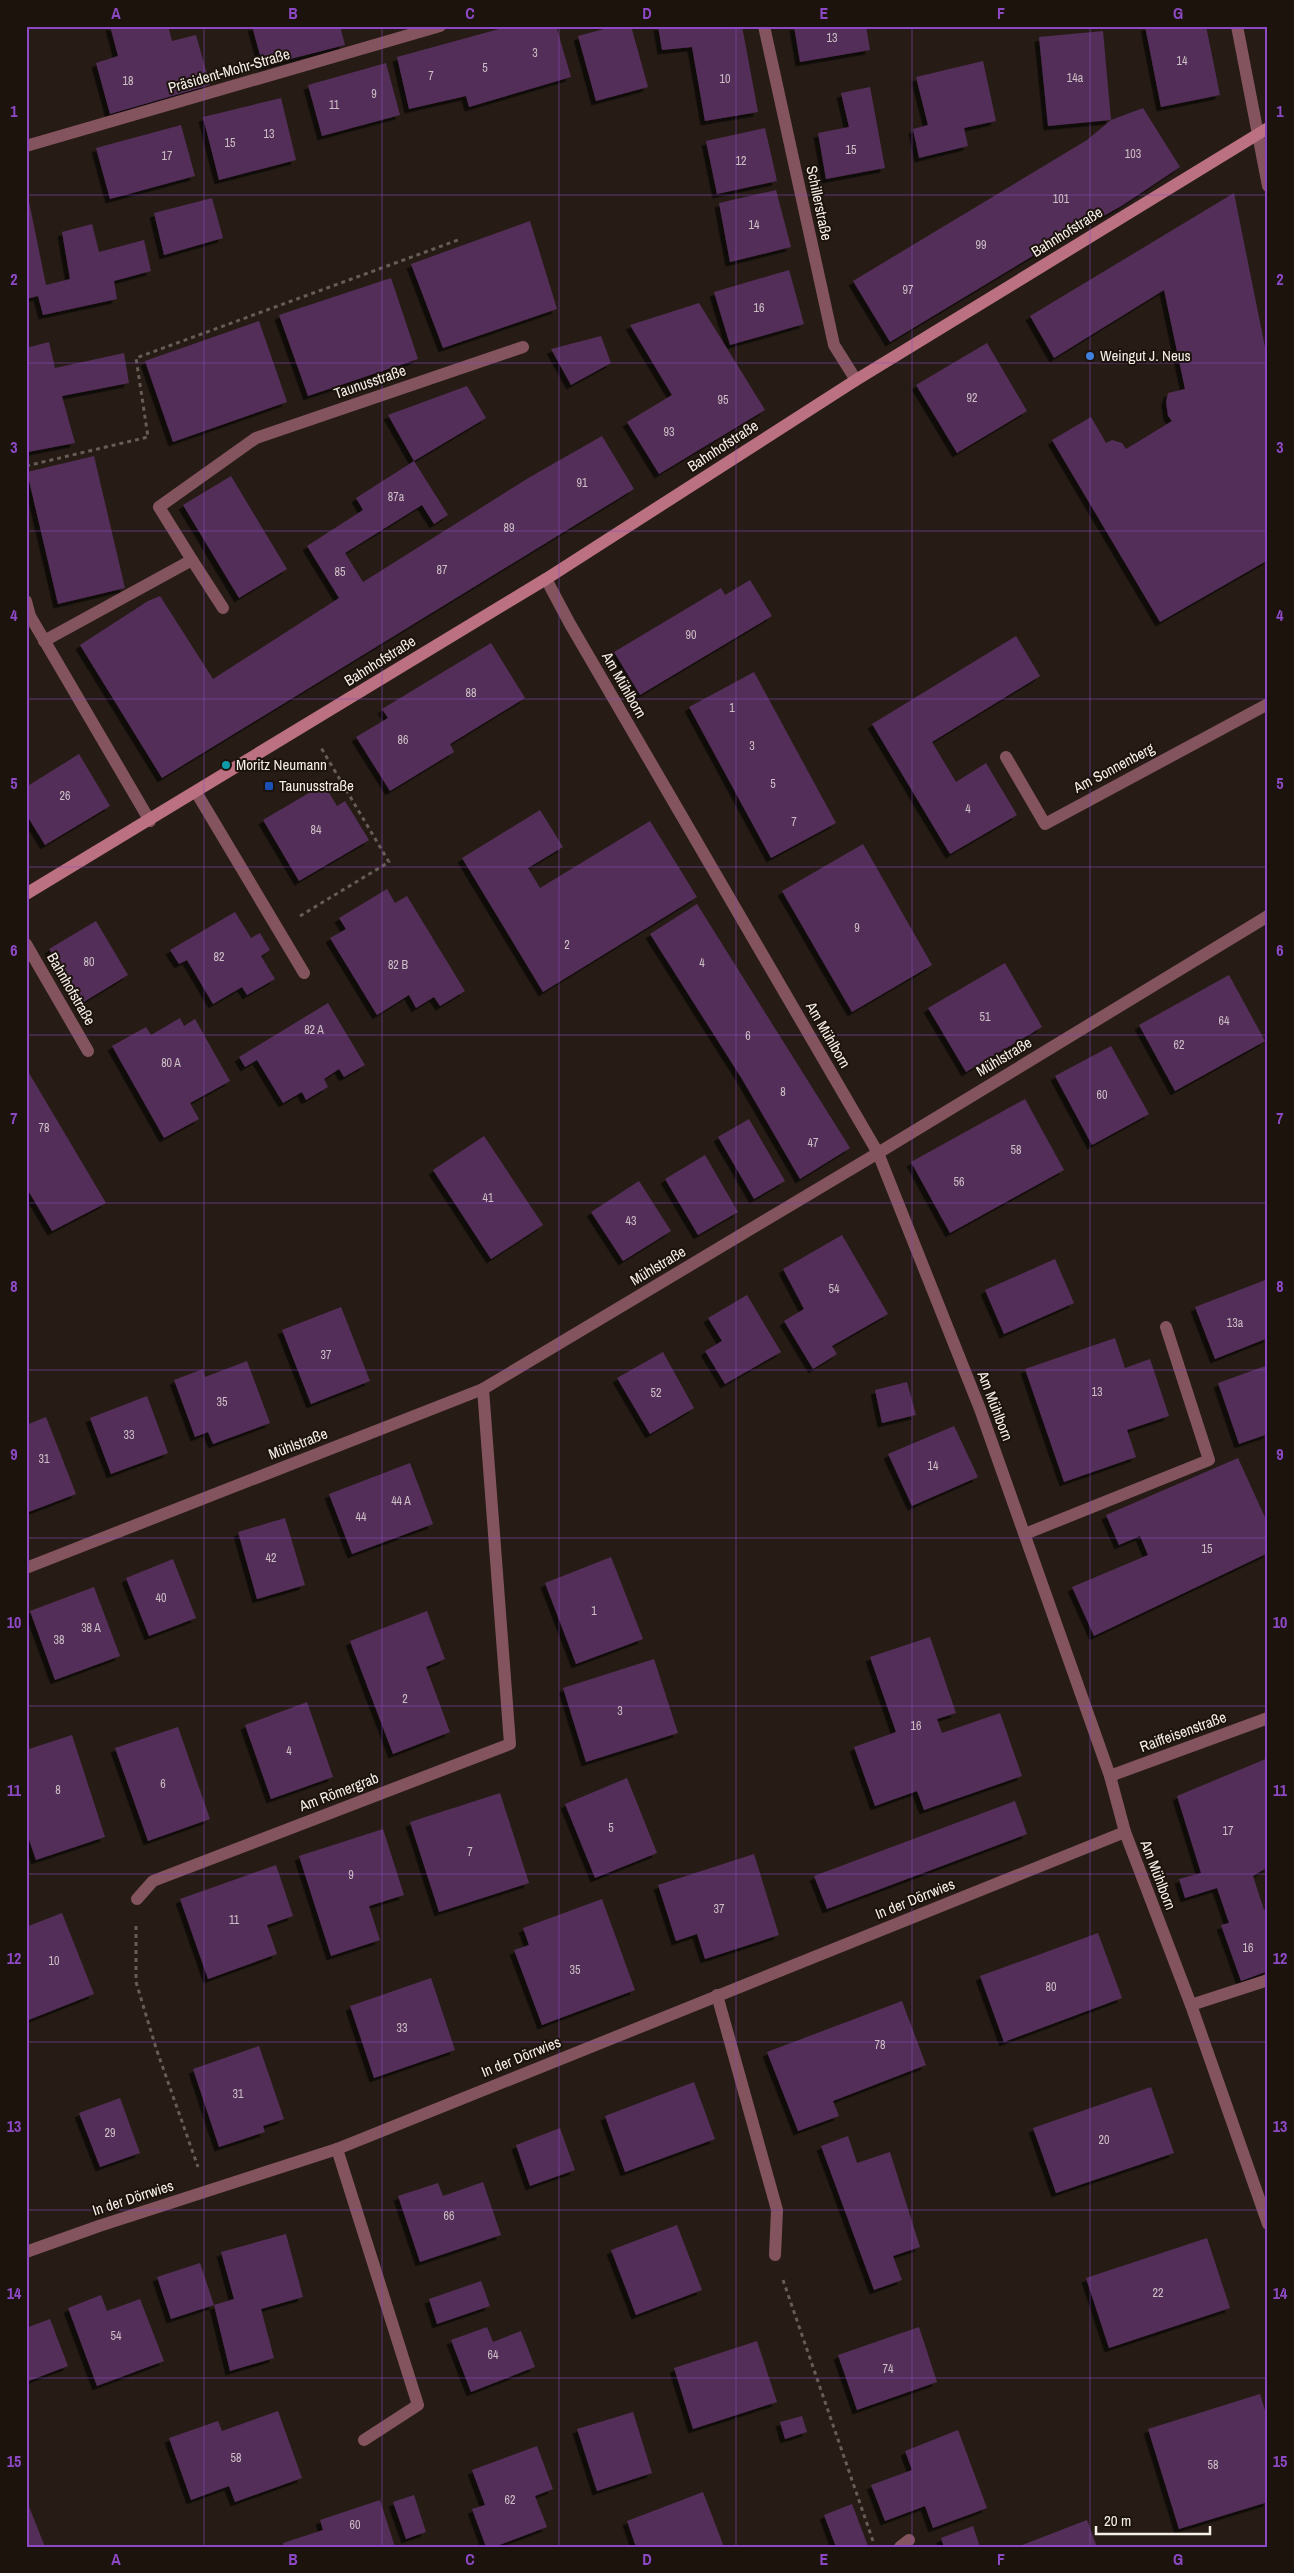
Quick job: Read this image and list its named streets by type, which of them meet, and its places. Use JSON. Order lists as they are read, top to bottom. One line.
{"streets":{"street":["Präsident-Mohr-Straße","Schillerstraße","Bahnhofstraße","Taunusstraße","Am Mühlborn","Am Sonnenberg","Mühlstraße","Raiffeisenstraße","Am Römergrab","In der Dörrwies"]},"crossings":[["Schillerstraße","Bahnhofstraße"],["Bahnhofstraße","Am Mühlborn"],["Am Mühlborn","Mühlstraße"],["Am Mühlborn","Raiffeisenstraße"],["Am Mühlborn","In der Dörrwies"],["Mühlstraße","Am Römergrab"]],"places":{"other":["Weingut J. Neus","Moritz Neumann"],"transit":["Taunusstraße"]},"house_numbers":["13","3","14","5","7","14a","10","18","9","11","13","15","15","103","17","12","101","14","99","97","16","92","95","93","91","87a","89","87","85","90","88","1","86","3","5","26","4","7","84","9","2","82","80","4","82 B","51","64","82 A","6","62","80 A","8","60","78","47","58","56","41","43","54","13a","37","13","52","35","33","31","14","44 A","44","15","42","40","1","38 A","38","2","3","16","4","6","8","5","17","7","9","37","11","16","10","35","80","33","78","31","29","20","66","22","54","64","74","58","58","62","60"],"scale_bar":"20 m","grid":{"columns":["A","B","C","D","E","F","G"],"rows":["1","2","3","4","5","6","7","8","9","10","11","12","13","14","15"]}}
